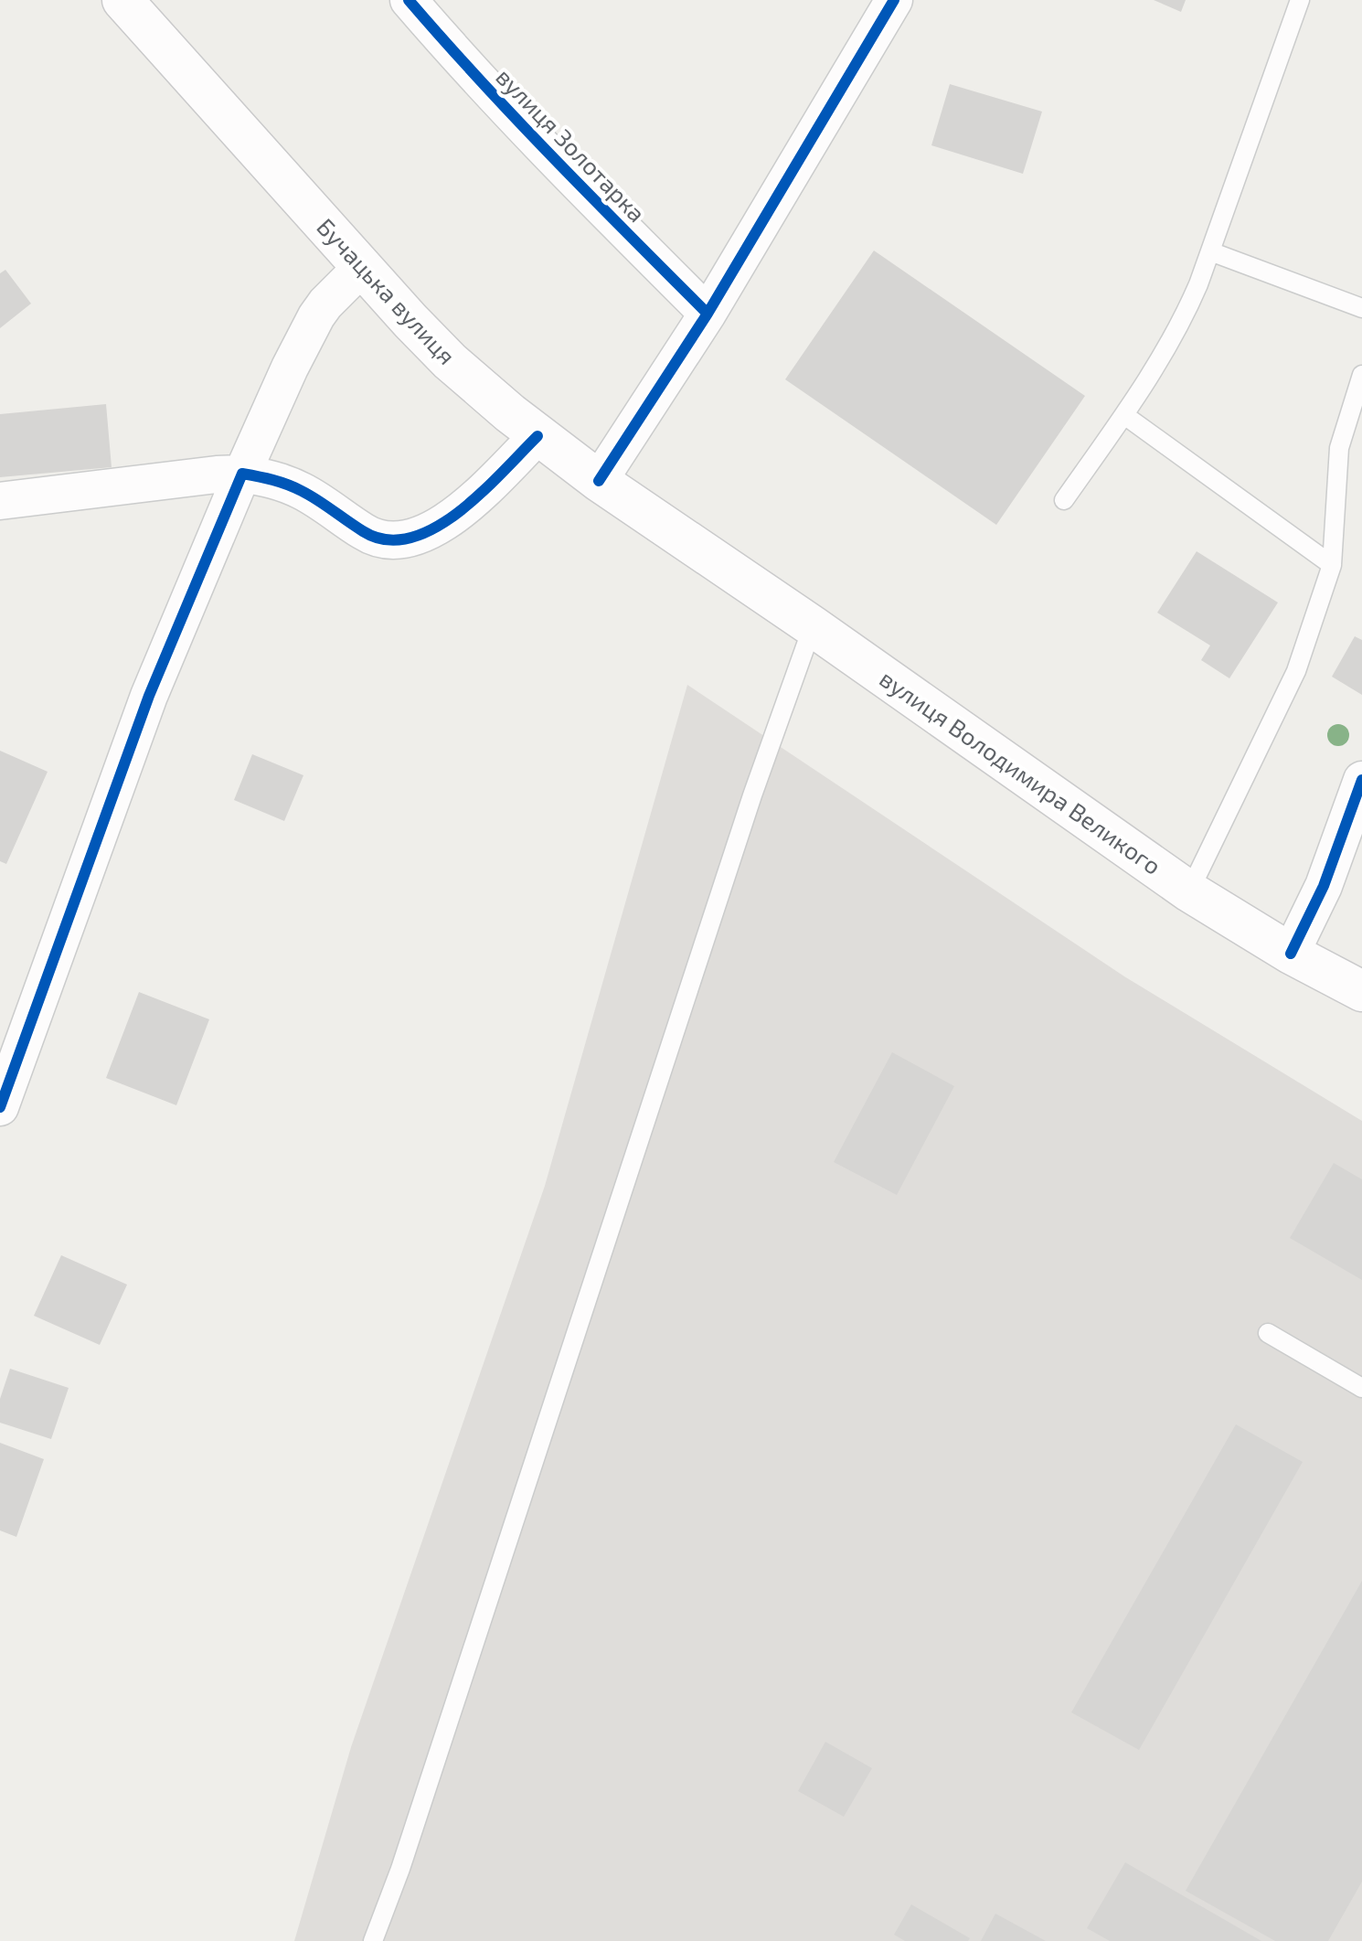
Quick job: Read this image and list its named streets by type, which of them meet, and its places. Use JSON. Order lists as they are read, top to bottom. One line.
{"streets":{"main road":["Бучацька вулиця","вулиця Володимира Великого"],"street":["вулиця Золотарка"]},"crossings":[["Бучацька вулиця","вулиця Володимира Великого"]]}
